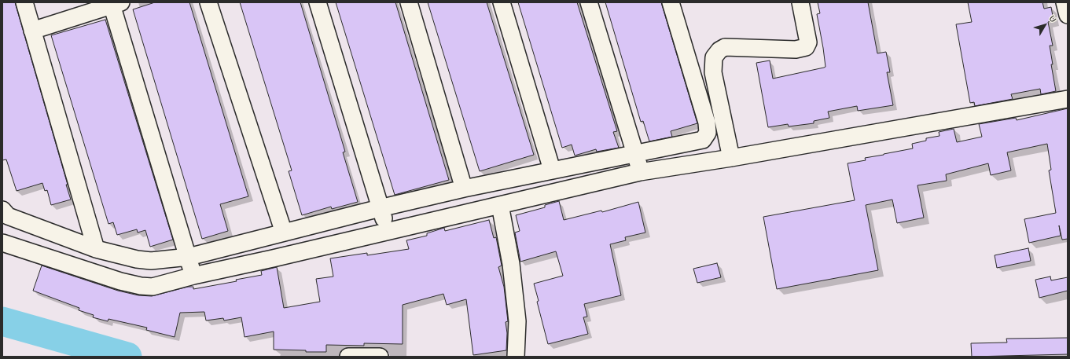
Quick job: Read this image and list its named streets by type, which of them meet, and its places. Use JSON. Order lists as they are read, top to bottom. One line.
{"north":"top right"}
